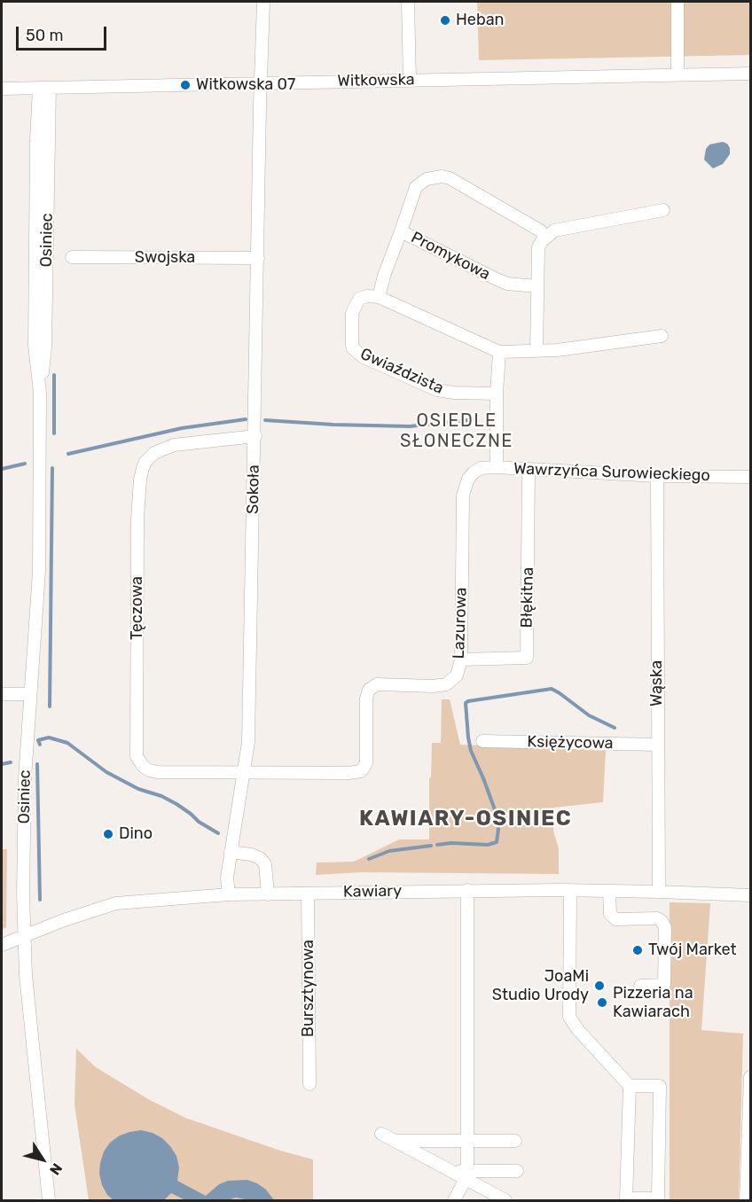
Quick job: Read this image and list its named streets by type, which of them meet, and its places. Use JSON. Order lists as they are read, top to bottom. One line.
{"streets":{"street":["Witkowska","Osiniec","Promykowa","Swojska","Gwiaździsta","Wawrzyńca Surowieckiego","Sokoła","Błękitna","Tęczowa","Lazurowa","Wąska","Księżycowa","Kawiary","Bursztynowa"]},"crossings":[["Witkowska","Osiniec"],["Witkowska","Sokoła"],["Osiniec","Kawiary"],["Swojska","Sokoła"],["Wawrzyńca Surowieckiego","Błękitna"],["Wawrzyńca Surowieckiego","Lazurowa"],["Wawrzyńca Surowieckiego","Wąska"],["Sokoła","Tęczowa"],["Sokoła","Lazurowa"],["Sokoła","Kawiary"],["Błękitna","Lazurowa"],["Tęczowa","Lazurowa"],["Wąska","Księżycowa"],["Wąska","Kawiary"],["Kawiary","Bursztynowa"]],"districts":["OSIEDLE SŁONECZNE","KAWIARY-OSINIEC"],"places":["Heban","Witkowska 07","Dino","Twój Market","JoaMi Studio Urody","Pizzeria na Kawiarach"],"scale_bar":"50 m","north":"bottom right"}
